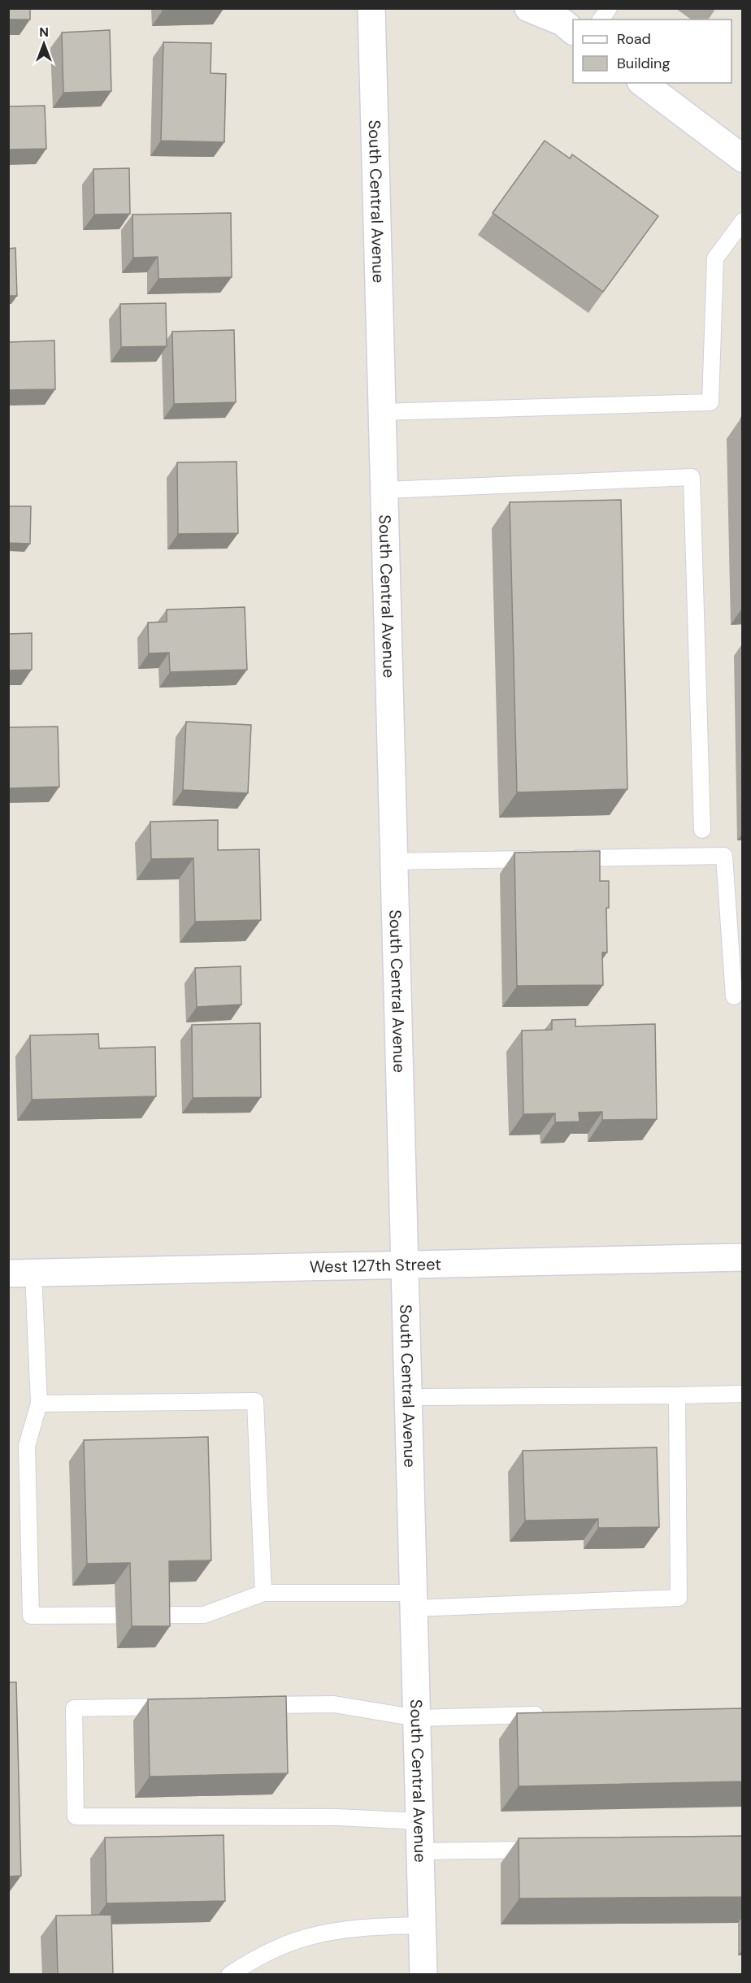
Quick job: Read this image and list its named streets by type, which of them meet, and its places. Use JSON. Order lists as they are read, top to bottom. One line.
{"streets":{"street":["South Central Avenue","West 127th Street"]},"crossings":[["South Central Avenue","West 127th Street"]],"legend":["Road","Building"],"north":"top"}
